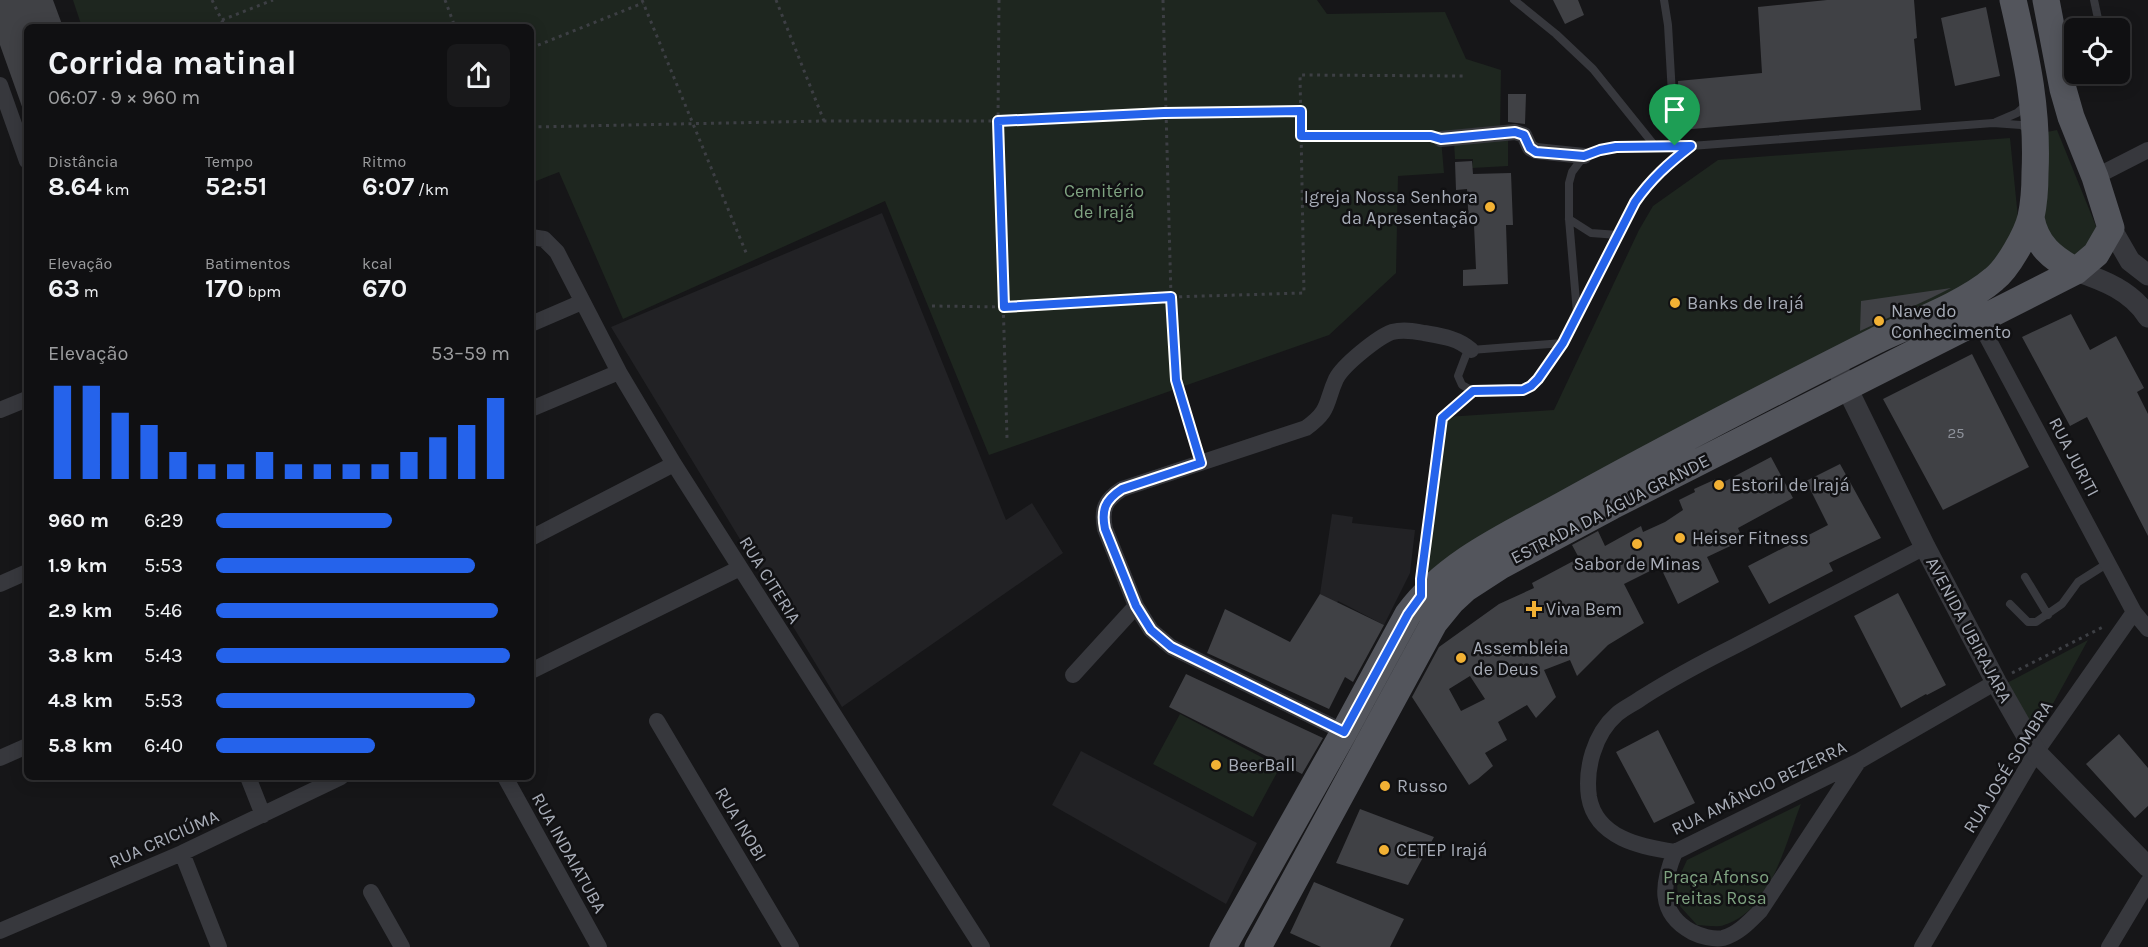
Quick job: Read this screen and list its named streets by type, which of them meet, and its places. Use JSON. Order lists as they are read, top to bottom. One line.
{"streets":{"main road":["ESTRADA DA ÁGUA GRANDE"],"street":["RUA JURITI","RUA CITERIA","AVENIDA UBIRAJARA","RUA JOSÉ SOMBRA","RUA AMÂNCIO BEZERRA","RUA INOBI","RUA CRICIÚMA","RUA INDAIATUBA"]},"crossings":[["RUA JURITI","ESTRADA DA ÁGUA GRANDE"],["RUA JURITI","RUA JOSÉ SOMBRA"],["ESTRADA DA ÁGUA GRANDE","AVENIDA UBIRAJARA"],["AVENIDA UBIRAJARA","RUA JOSÉ SOMBRA"],["AVENIDA UBIRAJARA","RUA AMÂNCIO BEZERRA"]],"parks":["Cemitério de Irajá","Praça Afonso Freitas Rosa"],"places":{"other":["Igreja Nossa Senhora da Apresentação","Banks de Irajá","Nave do Conhecimento","Estoril de Irajá","Heiser Fitness","Sabor de Minas","Assembleia de Deus","BeerBall","Russo","CETEP Irajá"],"health":["Viva Bem"]},"house_numbers":["25"],"page":{"heading":["Corrida matinal","06:07 · 9 × 960 m"],"stats":[["Distância","8.64 km"],["Tempo","52:51"],["Ritmo","6:07 /km"],["Elevação","63 m"],["Batimentos","170 bpm"],["kcal","670"]],"chart":["Elevação","53–59 m"],"list":[{"name":"960 m","note":"6:29"},{"name":"1.9 km","note":"5:53"},{"name":"2.9 km","note":"5:46"},{"name":"3.8 km","note":"5:43"},{"name":"4.8 km","note":"5:53"},{"name":"5.8 km","note":"6:40"}]}}
